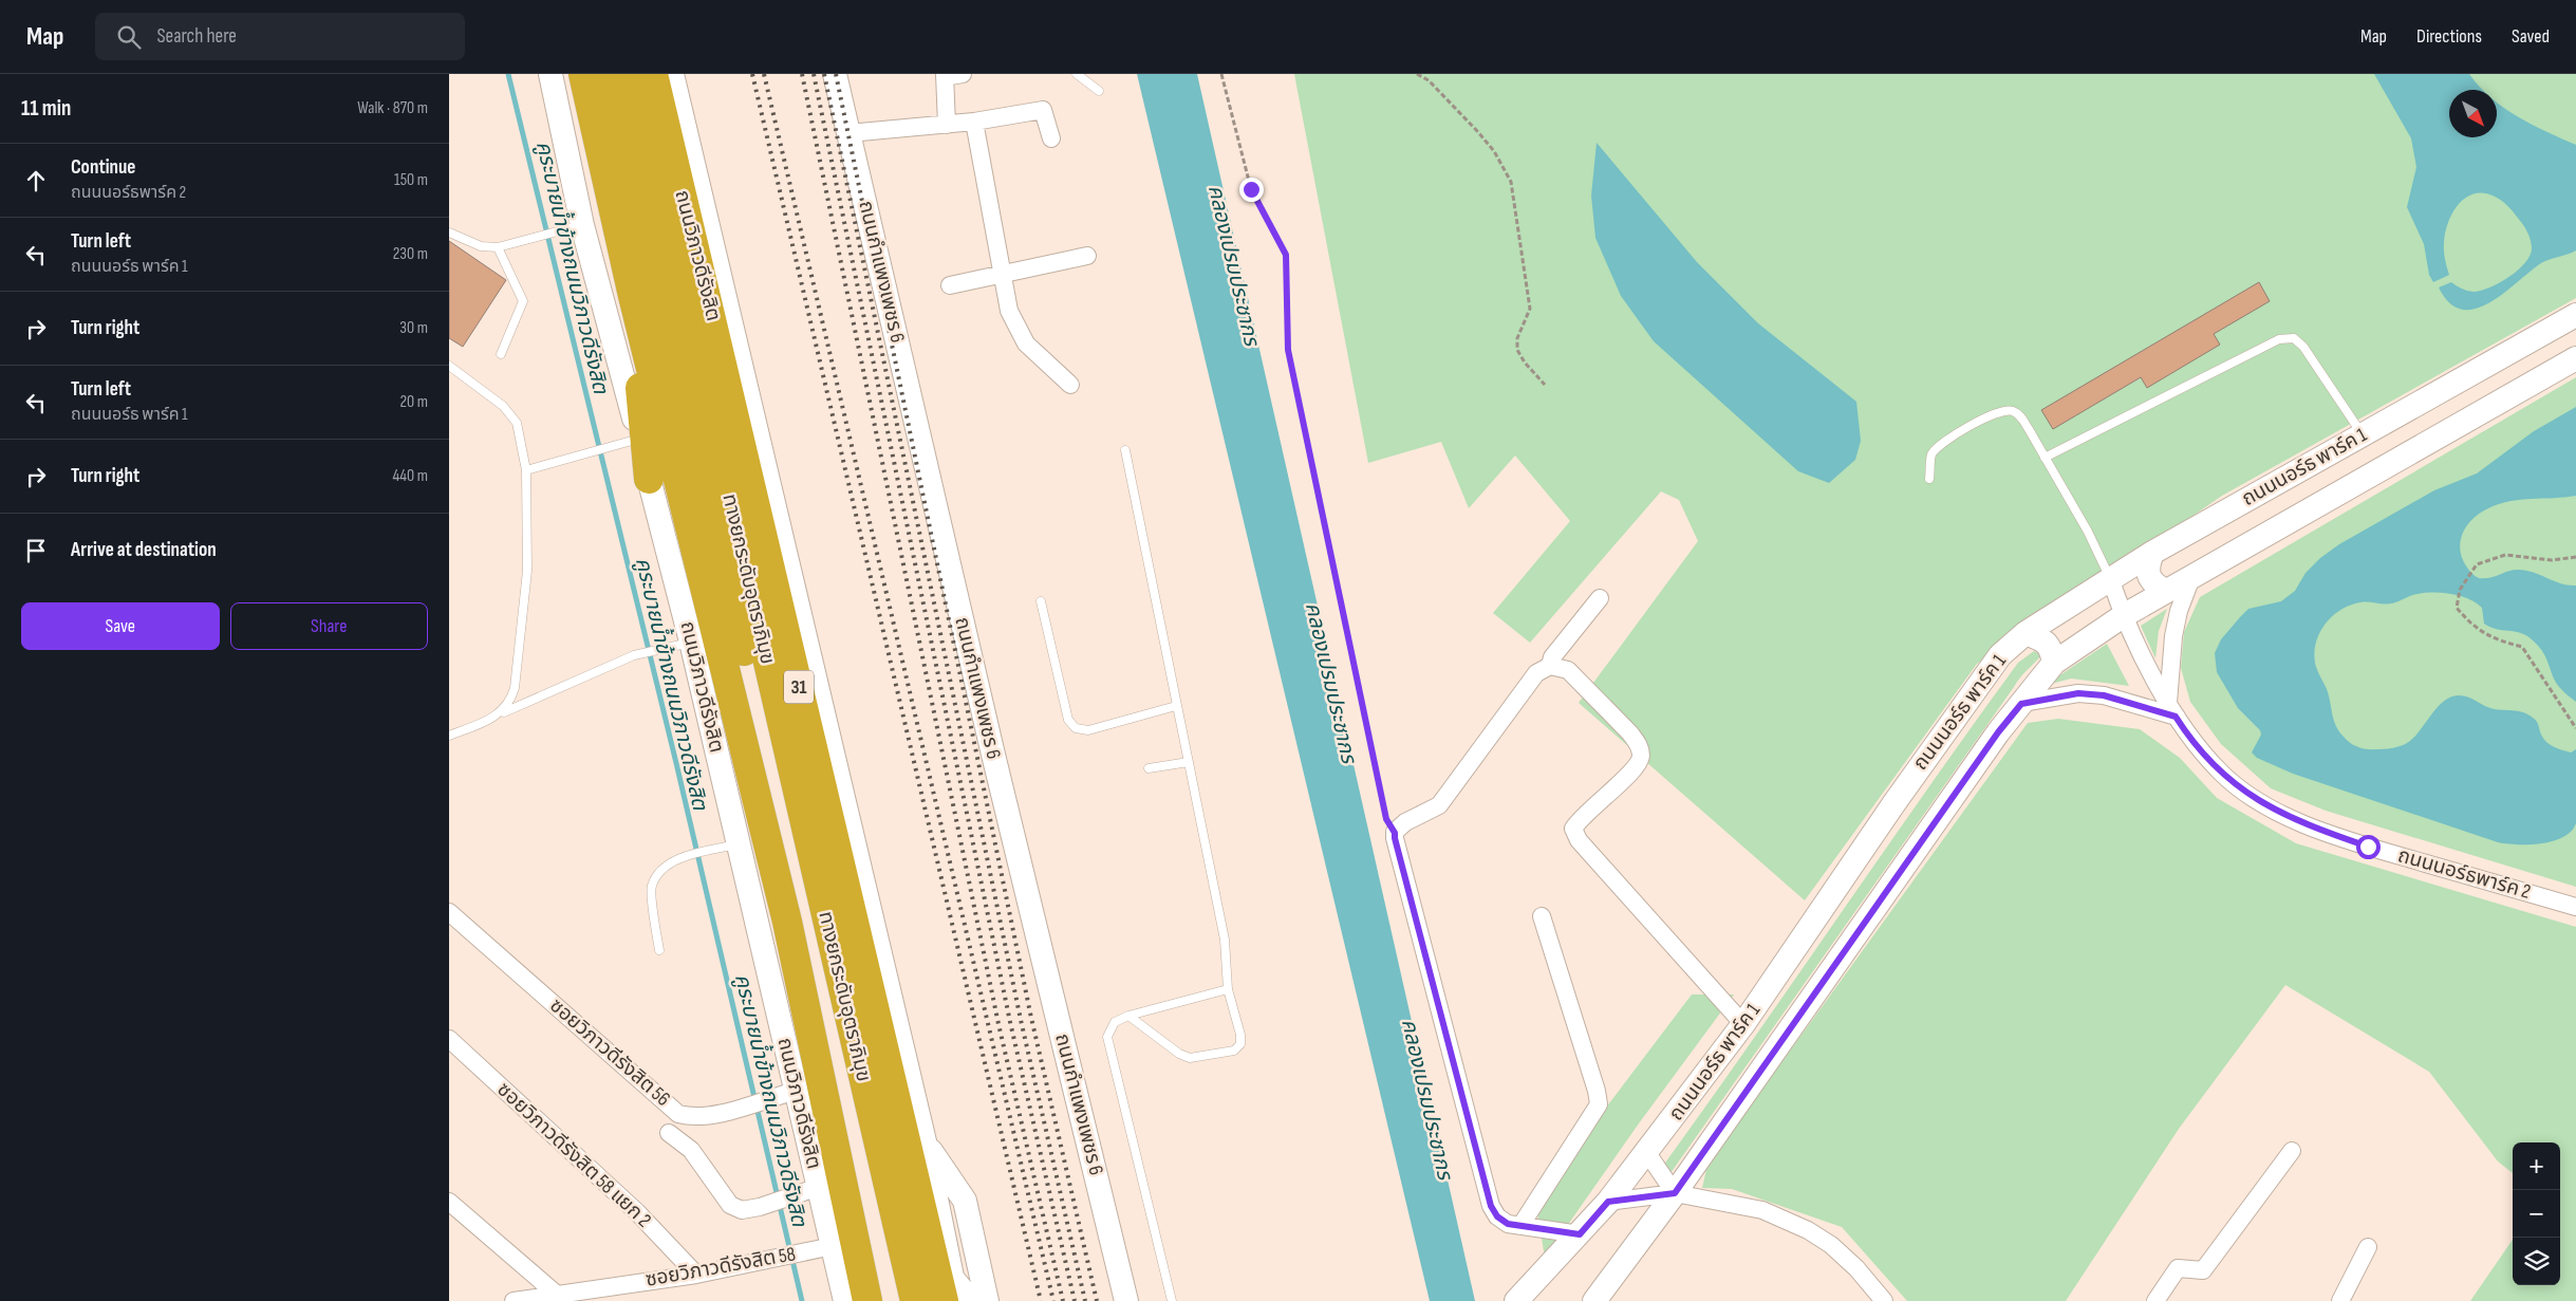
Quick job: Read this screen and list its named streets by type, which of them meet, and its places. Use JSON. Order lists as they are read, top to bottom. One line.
{"streets":{"highway":["ถนนวิภาวดีรังสิต","ทางยกระดับอุตราภิมุข","31"],"main road":["ถนนกำแพงเพชร 6","ถนนนอร์ธ พาร์ค 1"],"street":["ถนนนอร์ธพาร์ค 2","ซอยวิภาวดีรังสิต 56","ซอยวิภาวดีรังสิต 58 แยก 2","ซอยวิภาวดีรังสิต 58"]},"crossings":[["ถนนวิภาวดีรังสิต","ซอยวิภาวดีรังสิต 56"],["ถนนวิภาวดีรังสิต","ซอยวิภาวดีรังสิต 58"],["ถนนนอร์ธ พาร์ค 1","ถนนนอร์ธพาร์ค 2"],["ซอยวิภาวดีรังสิต 58 แยก 2","ซอยวิภาวดีรังสิต 58"]],"water":["คลองเปรมประชากร","คูระบายน้ำข้างถนนวิภาวดีรังสิต"],"north":"bottom right","page":{"header":"Map","search":"Search here","nav":["Map","Directions","Saved"],"heading":["11 min","Walk · 870 m"],"list":[["Continue","ถนนนอร์ธพาร์ค 2","150 m"],["Turn left","ถนนนอร์ธ พาร์ค 1","230 m"],["Turn right","30 m"],["Turn left","ถนนนอร์ธ พาร์ค 1","20 m"],["Turn right","440 m"],"Arrive at destination"],"buttons":["Save","Share"],"map_buttons":["+","−"]}}
